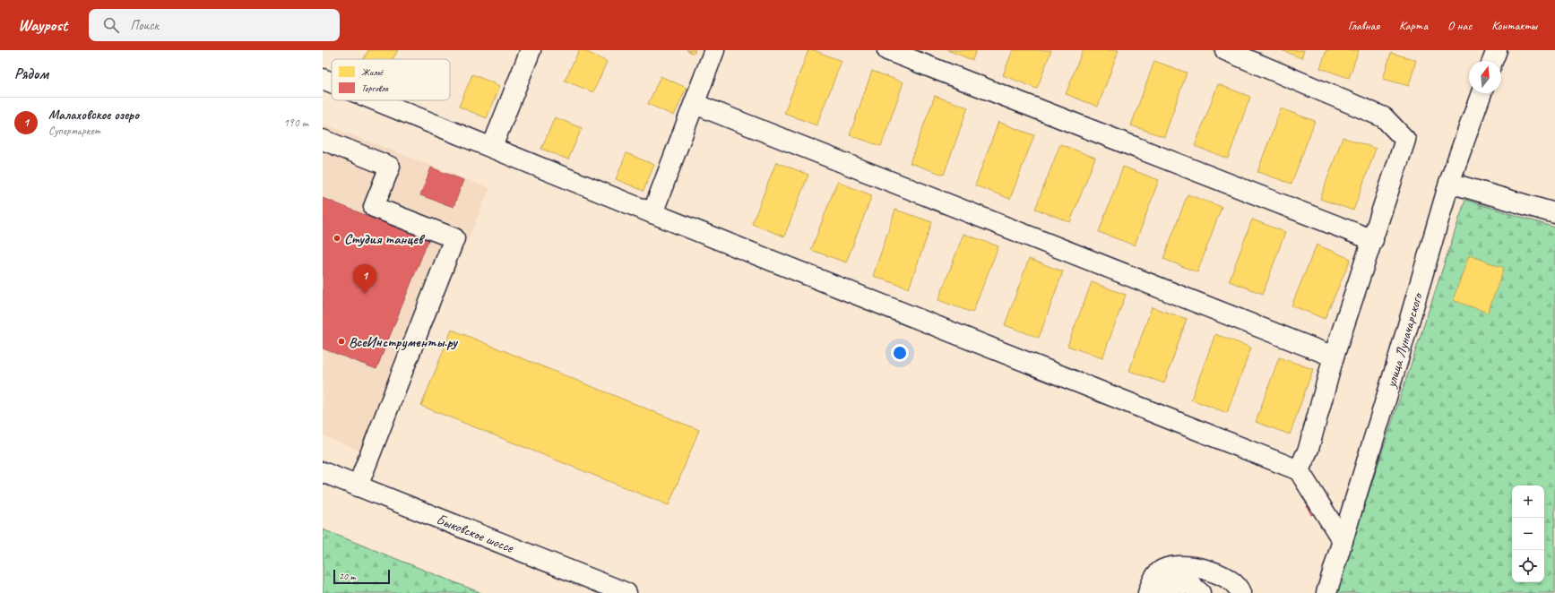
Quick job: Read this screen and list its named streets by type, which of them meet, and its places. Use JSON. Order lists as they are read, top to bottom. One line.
{"streets":{"street":["улица Луначарского","Быковское шоссе"]},"places":["Студия танцев","ВсеИнструменты.ру"],"legend":["Жильё","Торговля"],"scale_bar":"20 m","north":"top","page":{"header":"Waypost","search":"Поиск","nav":["Главная","Карта","О нас","Контакты"],"heading":"Рядом","list":[{"mark":"1","name":"Малаховское озеро","note":"Супермаркет","value":"190 m"}],"pins":"1","map_buttons":["+","−"],"scale":"20 m"}}
